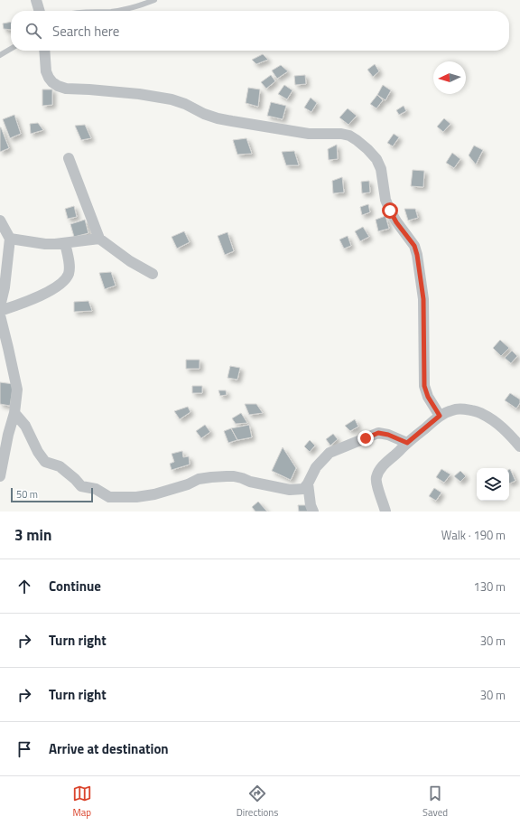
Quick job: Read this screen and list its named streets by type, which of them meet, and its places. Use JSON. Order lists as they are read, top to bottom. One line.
{"scale_bar":"50 m","north":"left","page":{"search":"Search here","scale":"50 m","heading":["3 min","Walk · 190 m"],"list":[["Continue","130 m"],["Turn right","30 m"],["Turn right","30 m"],"Arrive at destination"],"nav":["Map","Directions","Saved"]}}
